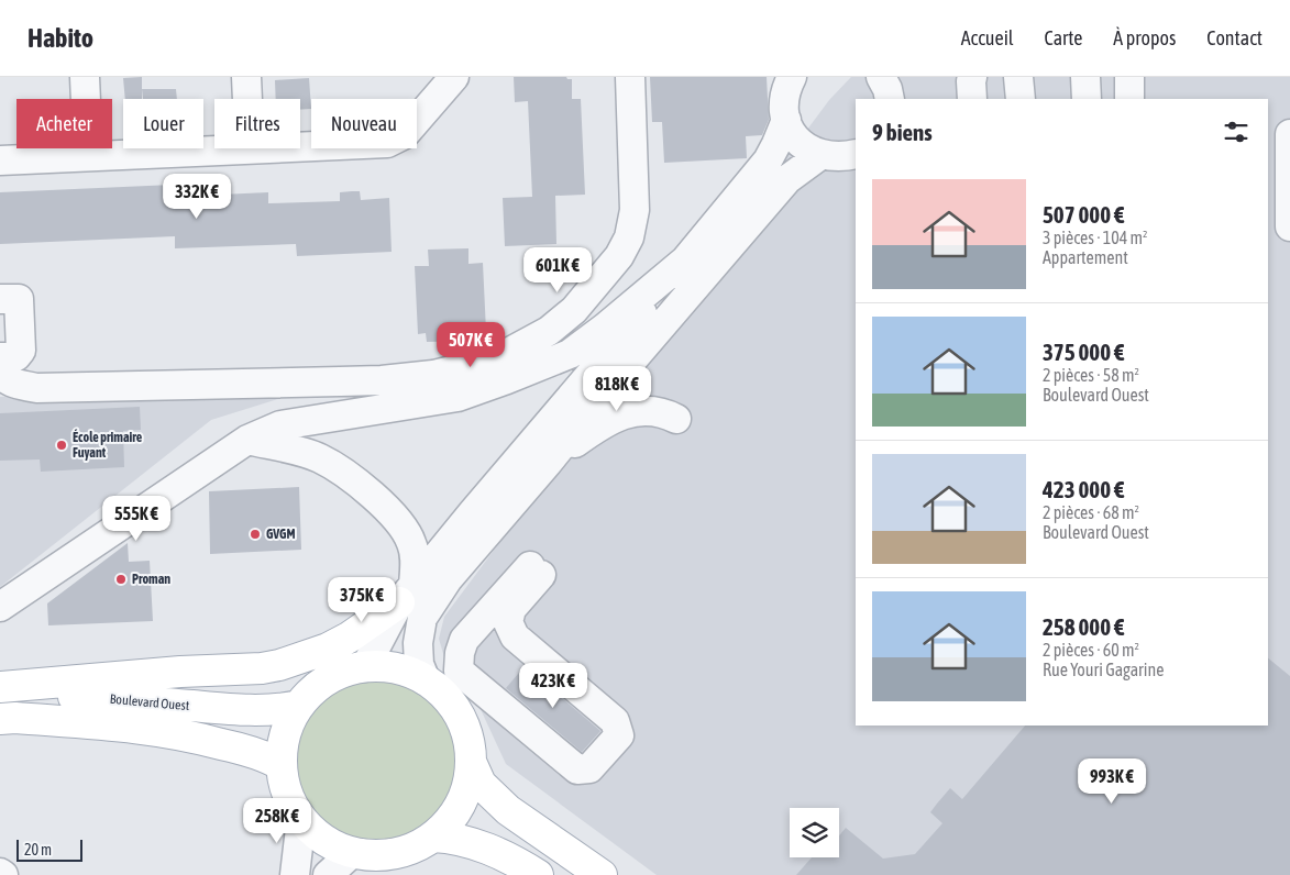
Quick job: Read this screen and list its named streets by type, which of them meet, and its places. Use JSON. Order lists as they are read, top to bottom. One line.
{"streets":{"main road":["Boulevard Ouest"]},"places":["École primaire Fuyant","GVGM","Proman"],"scale_bar":"20 m","page":{"header":"Habito","nav":["Accueil","Carte","À propos","Contact"],"chip":["Acheter","Louer","Filtres","Nouveau"],"heading":"9 biens","list":[{"name":"507 000 €","note":"3 pièces · 104 m² · Appartement"},{"name":"375 000 €","note":"2 pièces · 58 m² · Boulevard Ouest"},{"name":"423 000 €","note":"2 pièces · 68 m² · Boulevard Ouest"},{"name":"258 000 €","note":"2 pièces · 60 m² · Rue Youri Gagarine"}],"price":["332K €","601K €","507K €","818K €","555K €","375K €","423K €","993K €","258K €"],"scale":"20 m"}}
